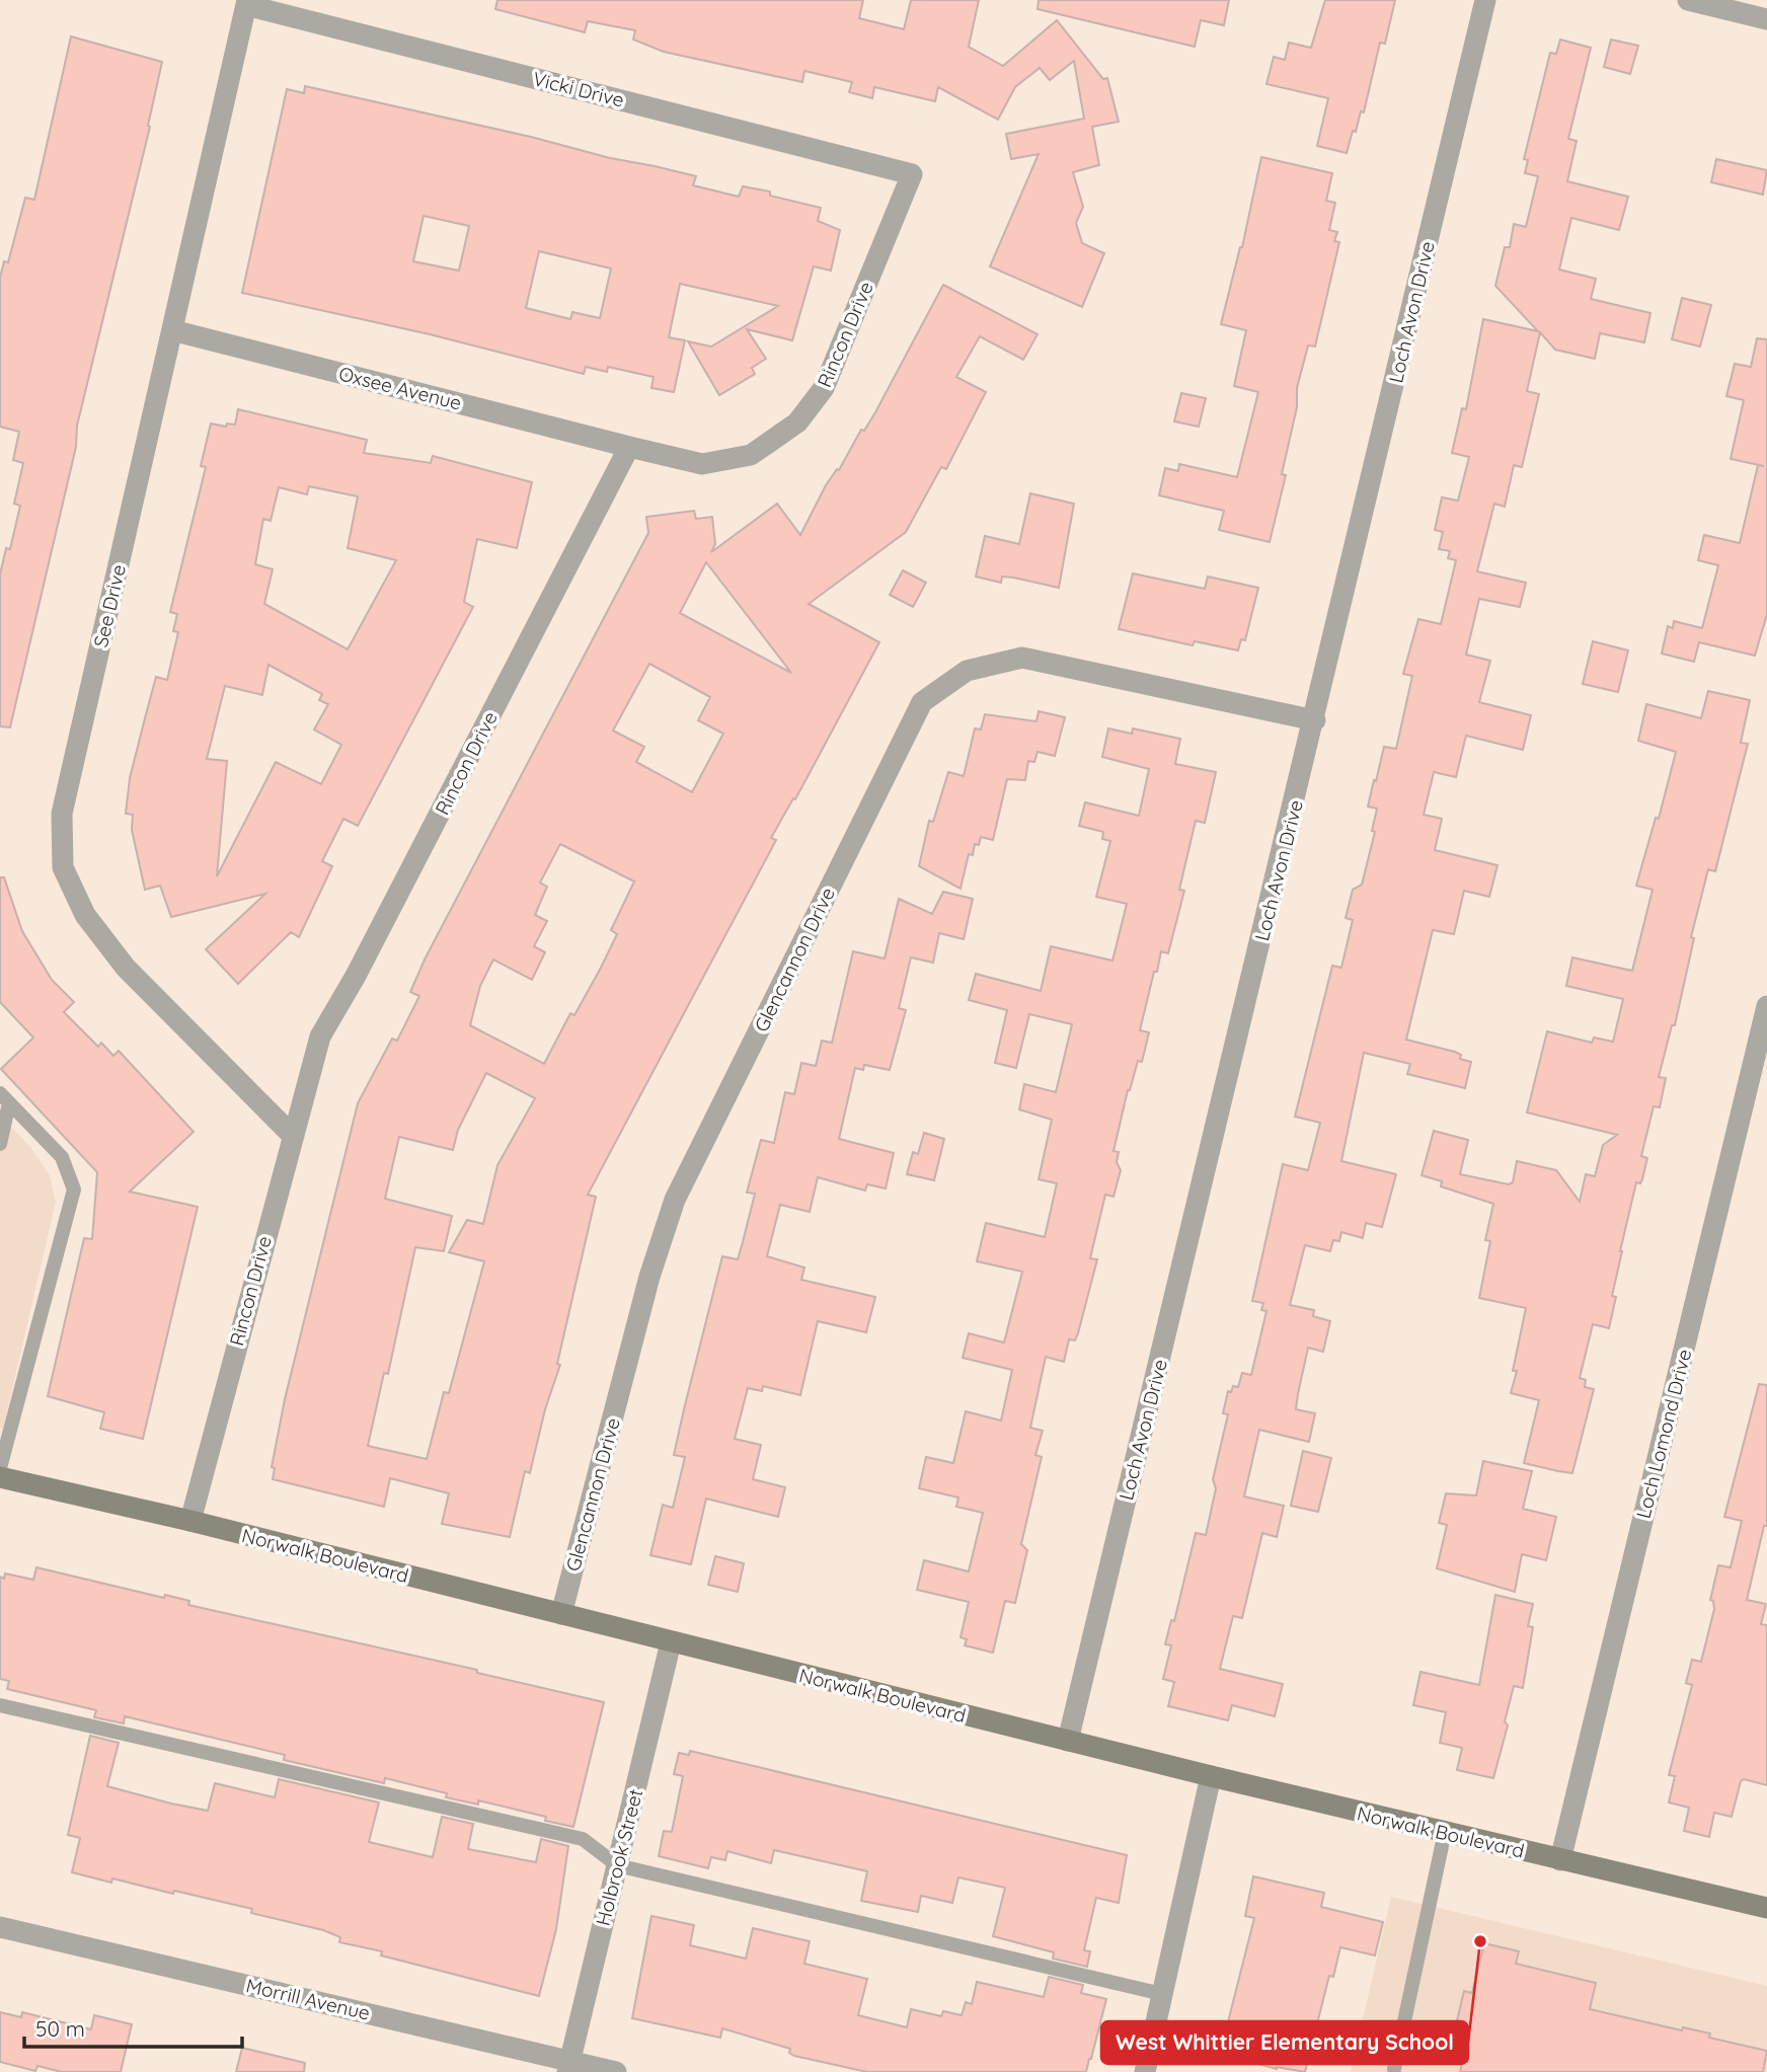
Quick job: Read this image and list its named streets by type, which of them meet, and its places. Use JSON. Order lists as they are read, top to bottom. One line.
{"streets":{"main road":["Norwalk Boulevard"],"street":["Vicki Drive","Loch Avon Drive","Rincon Drive","Oxsee Avenue","See Drive","Glencannon Drive","Loch Lomond Drive","Holbrook Street","Morrill Avenue"]},"crossings":[["Vicki Drive","Rincon Drive"],["Vicki Drive","See Drive"],["Loch Avon Drive","Glencannon Drive"],["Loch Avon Drive","Norwalk Boulevard"],["Rincon Drive","Oxsee Avenue"],["Rincon Drive","See Drive"],["Rincon Drive","Norwalk Boulevard"],["Oxsee Avenue","See Drive"],["Glencannon Drive","Norwalk Boulevard"],["Loch Lomond Drive","Norwalk Boulevard"],["Norwalk Boulevard","Holbrook Street"],["Holbrook Street","Morrill Avenue"]],"places":["West Whittier Elementary School"],"scale_bar":"50 m"}
